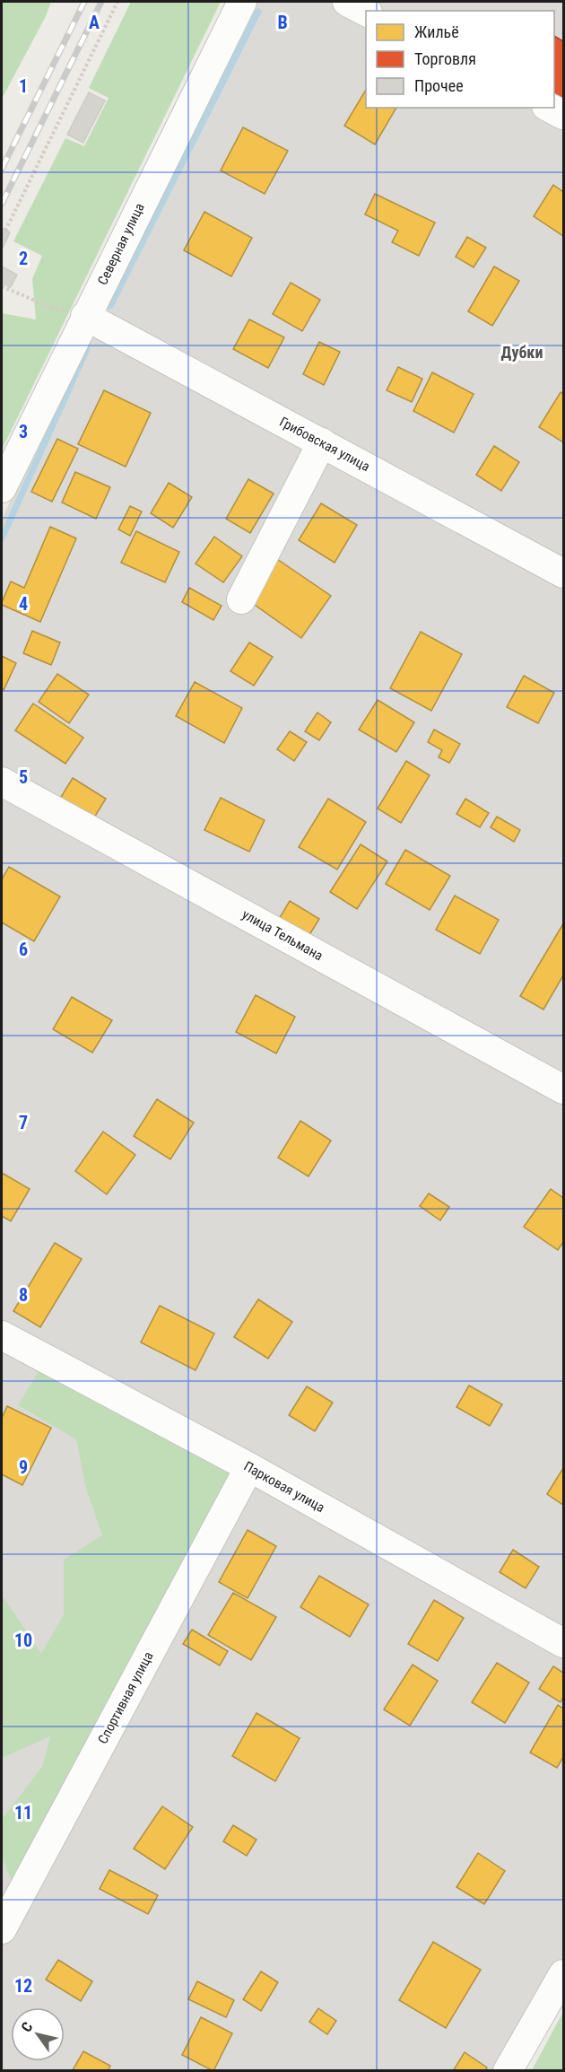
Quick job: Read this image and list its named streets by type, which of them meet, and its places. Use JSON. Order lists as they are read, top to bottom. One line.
{"streets":{"street":["Северная улица","Грибовская улица","улица Тельмана","Парковая улица","Спортивная улица"]},"crossings":[["Северная улица","Грибовская улица"],["Парковая улица","Спортивная улица"]],"districts":["Дубки"],"legend":["Жильё","Торговля","Прочее"],"north":"top left","grid":{"columns":["A","B"],"rows":["1","2","3","4","5","6","7","8","9","10","11","12"]}}
